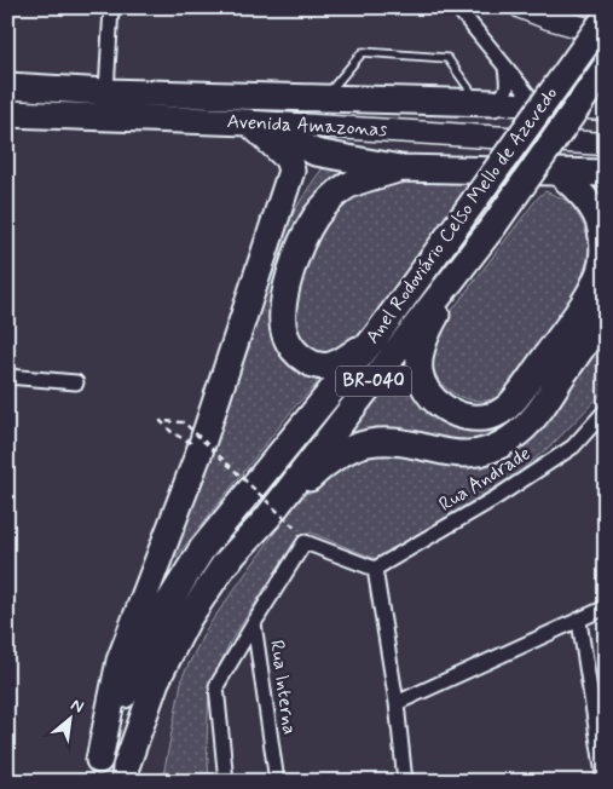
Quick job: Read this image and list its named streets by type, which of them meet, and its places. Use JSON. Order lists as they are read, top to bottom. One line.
{"streets":{"highway":["Avenida Amazonas","Anel Rodoviário Celso Mello de Azevedo","BR-040"],"street":["Rua Andrade","Rua Interna"]},"crossings":[["Rua Andrade","Rua Interna"]],"north":"top right"}
